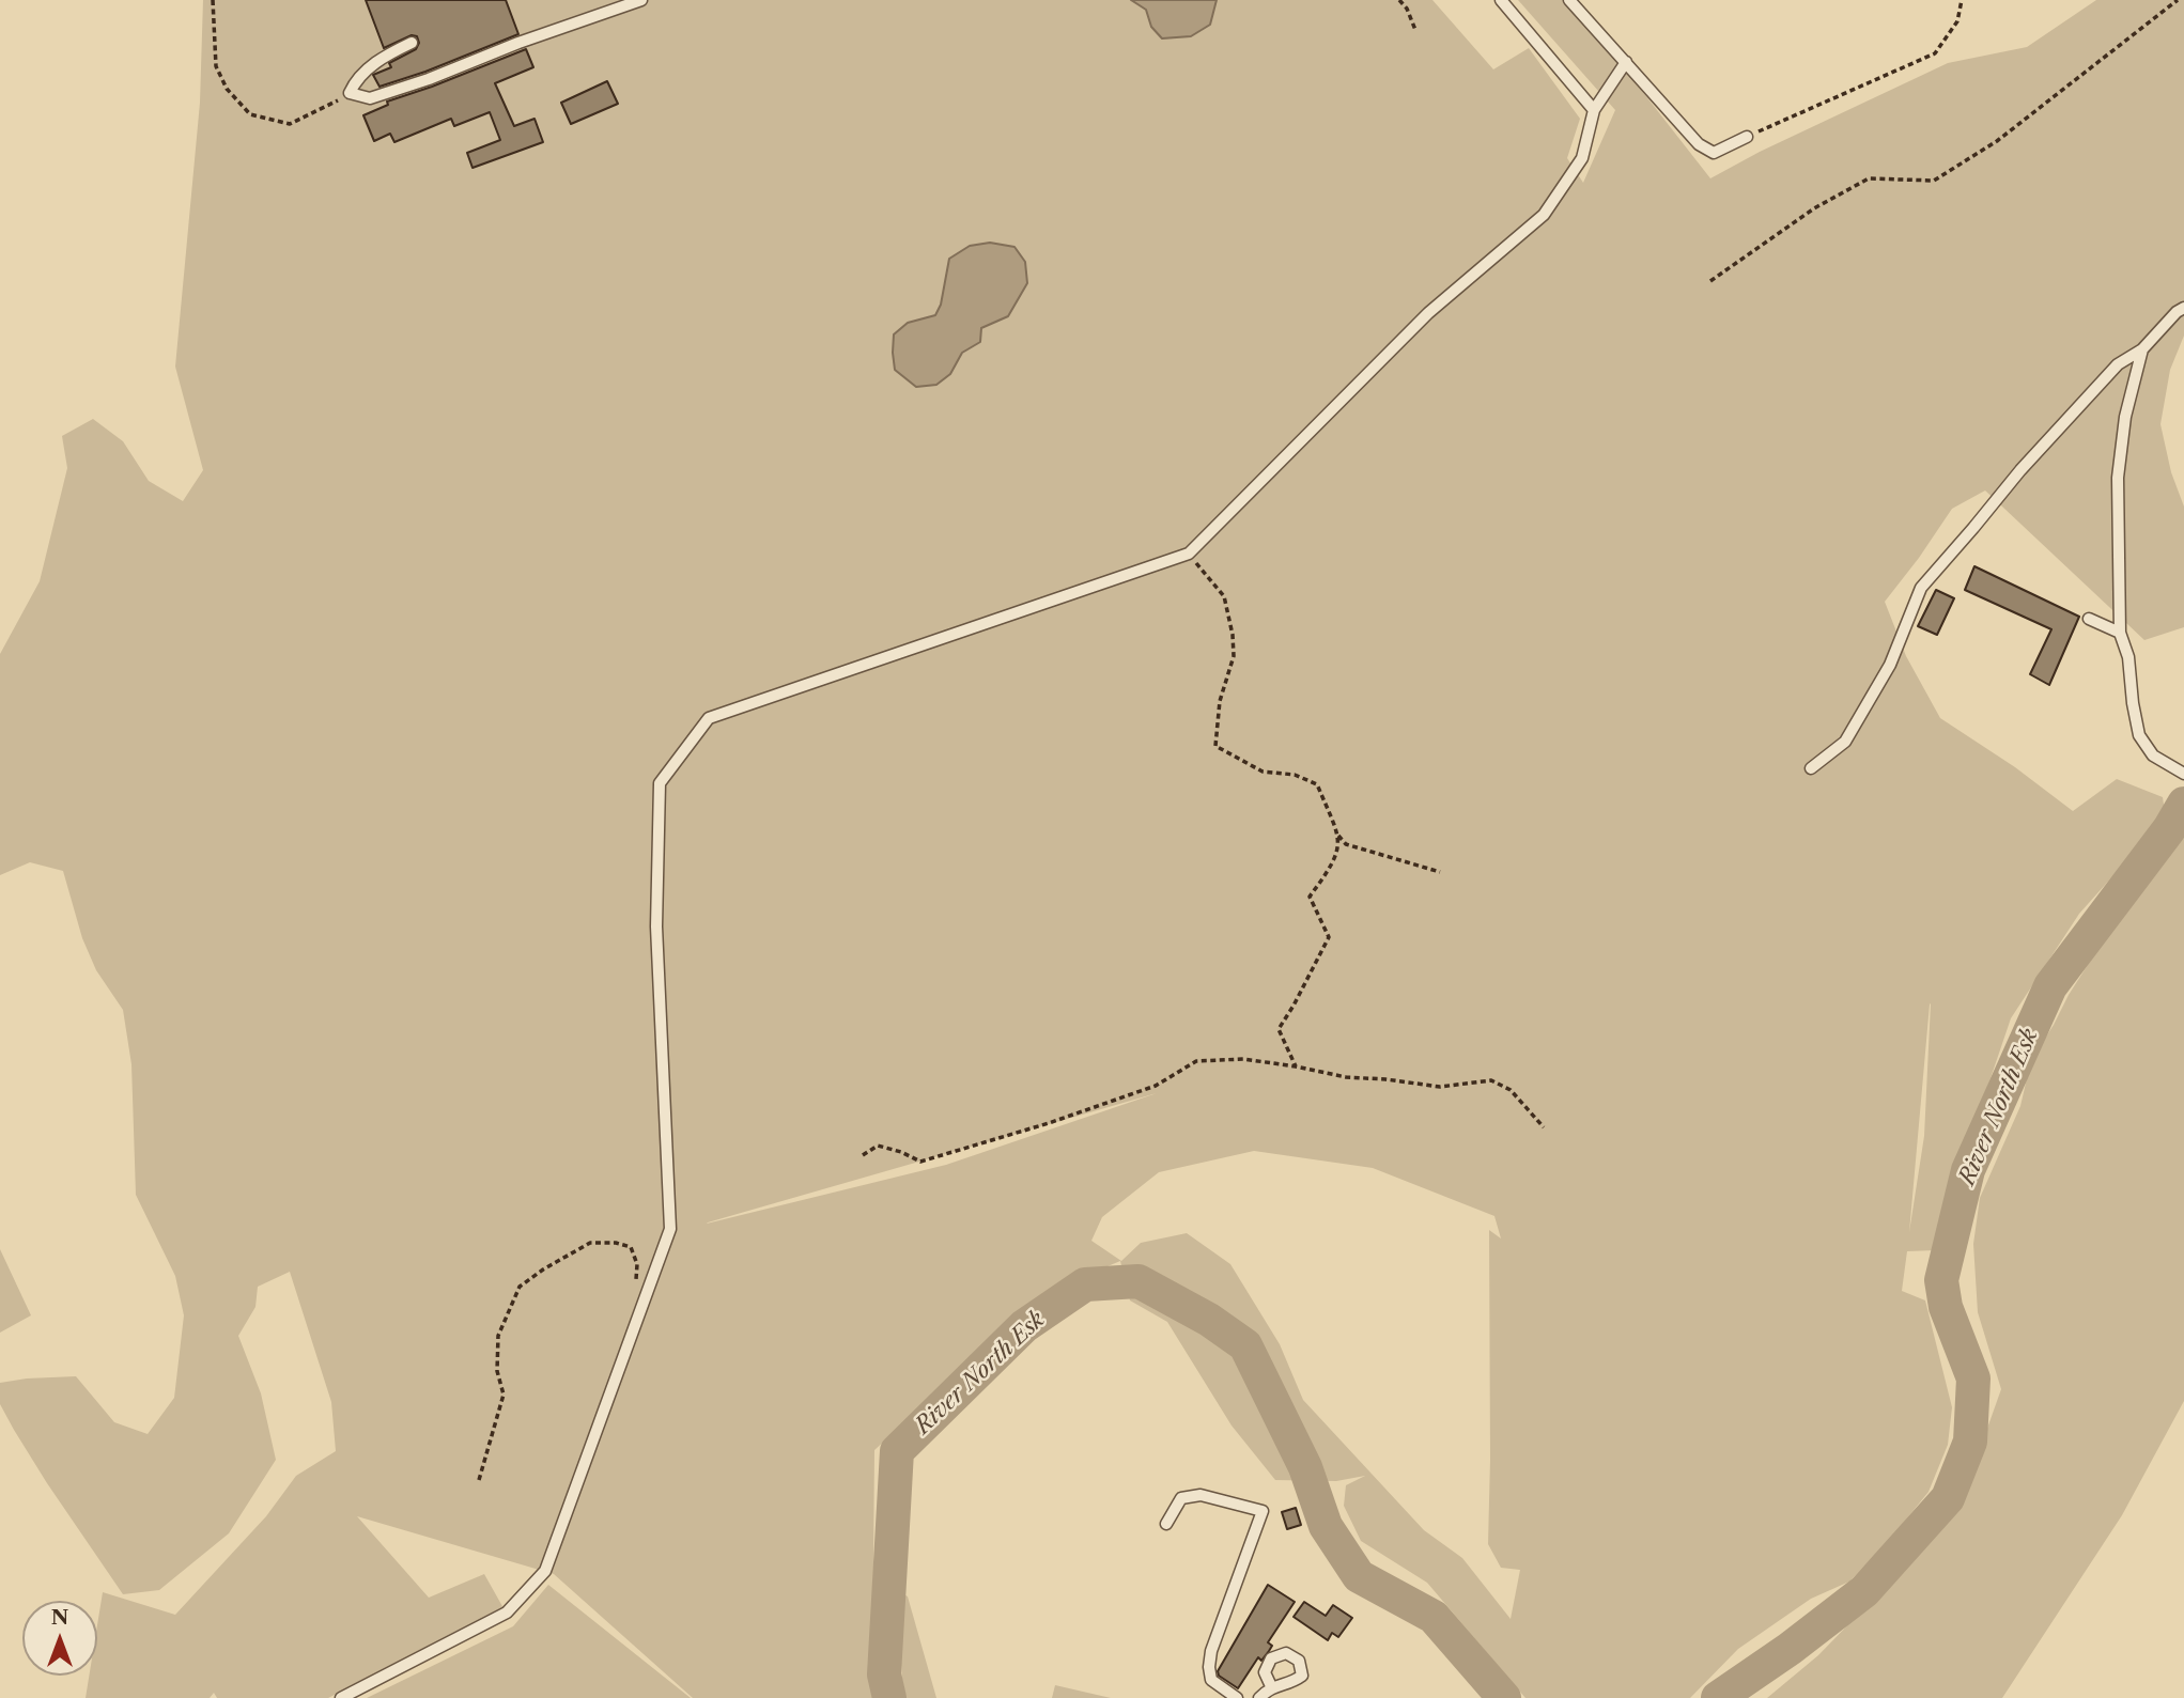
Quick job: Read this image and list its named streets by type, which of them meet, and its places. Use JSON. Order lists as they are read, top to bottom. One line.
{"water":["River North Esk"],"north":"top"}
